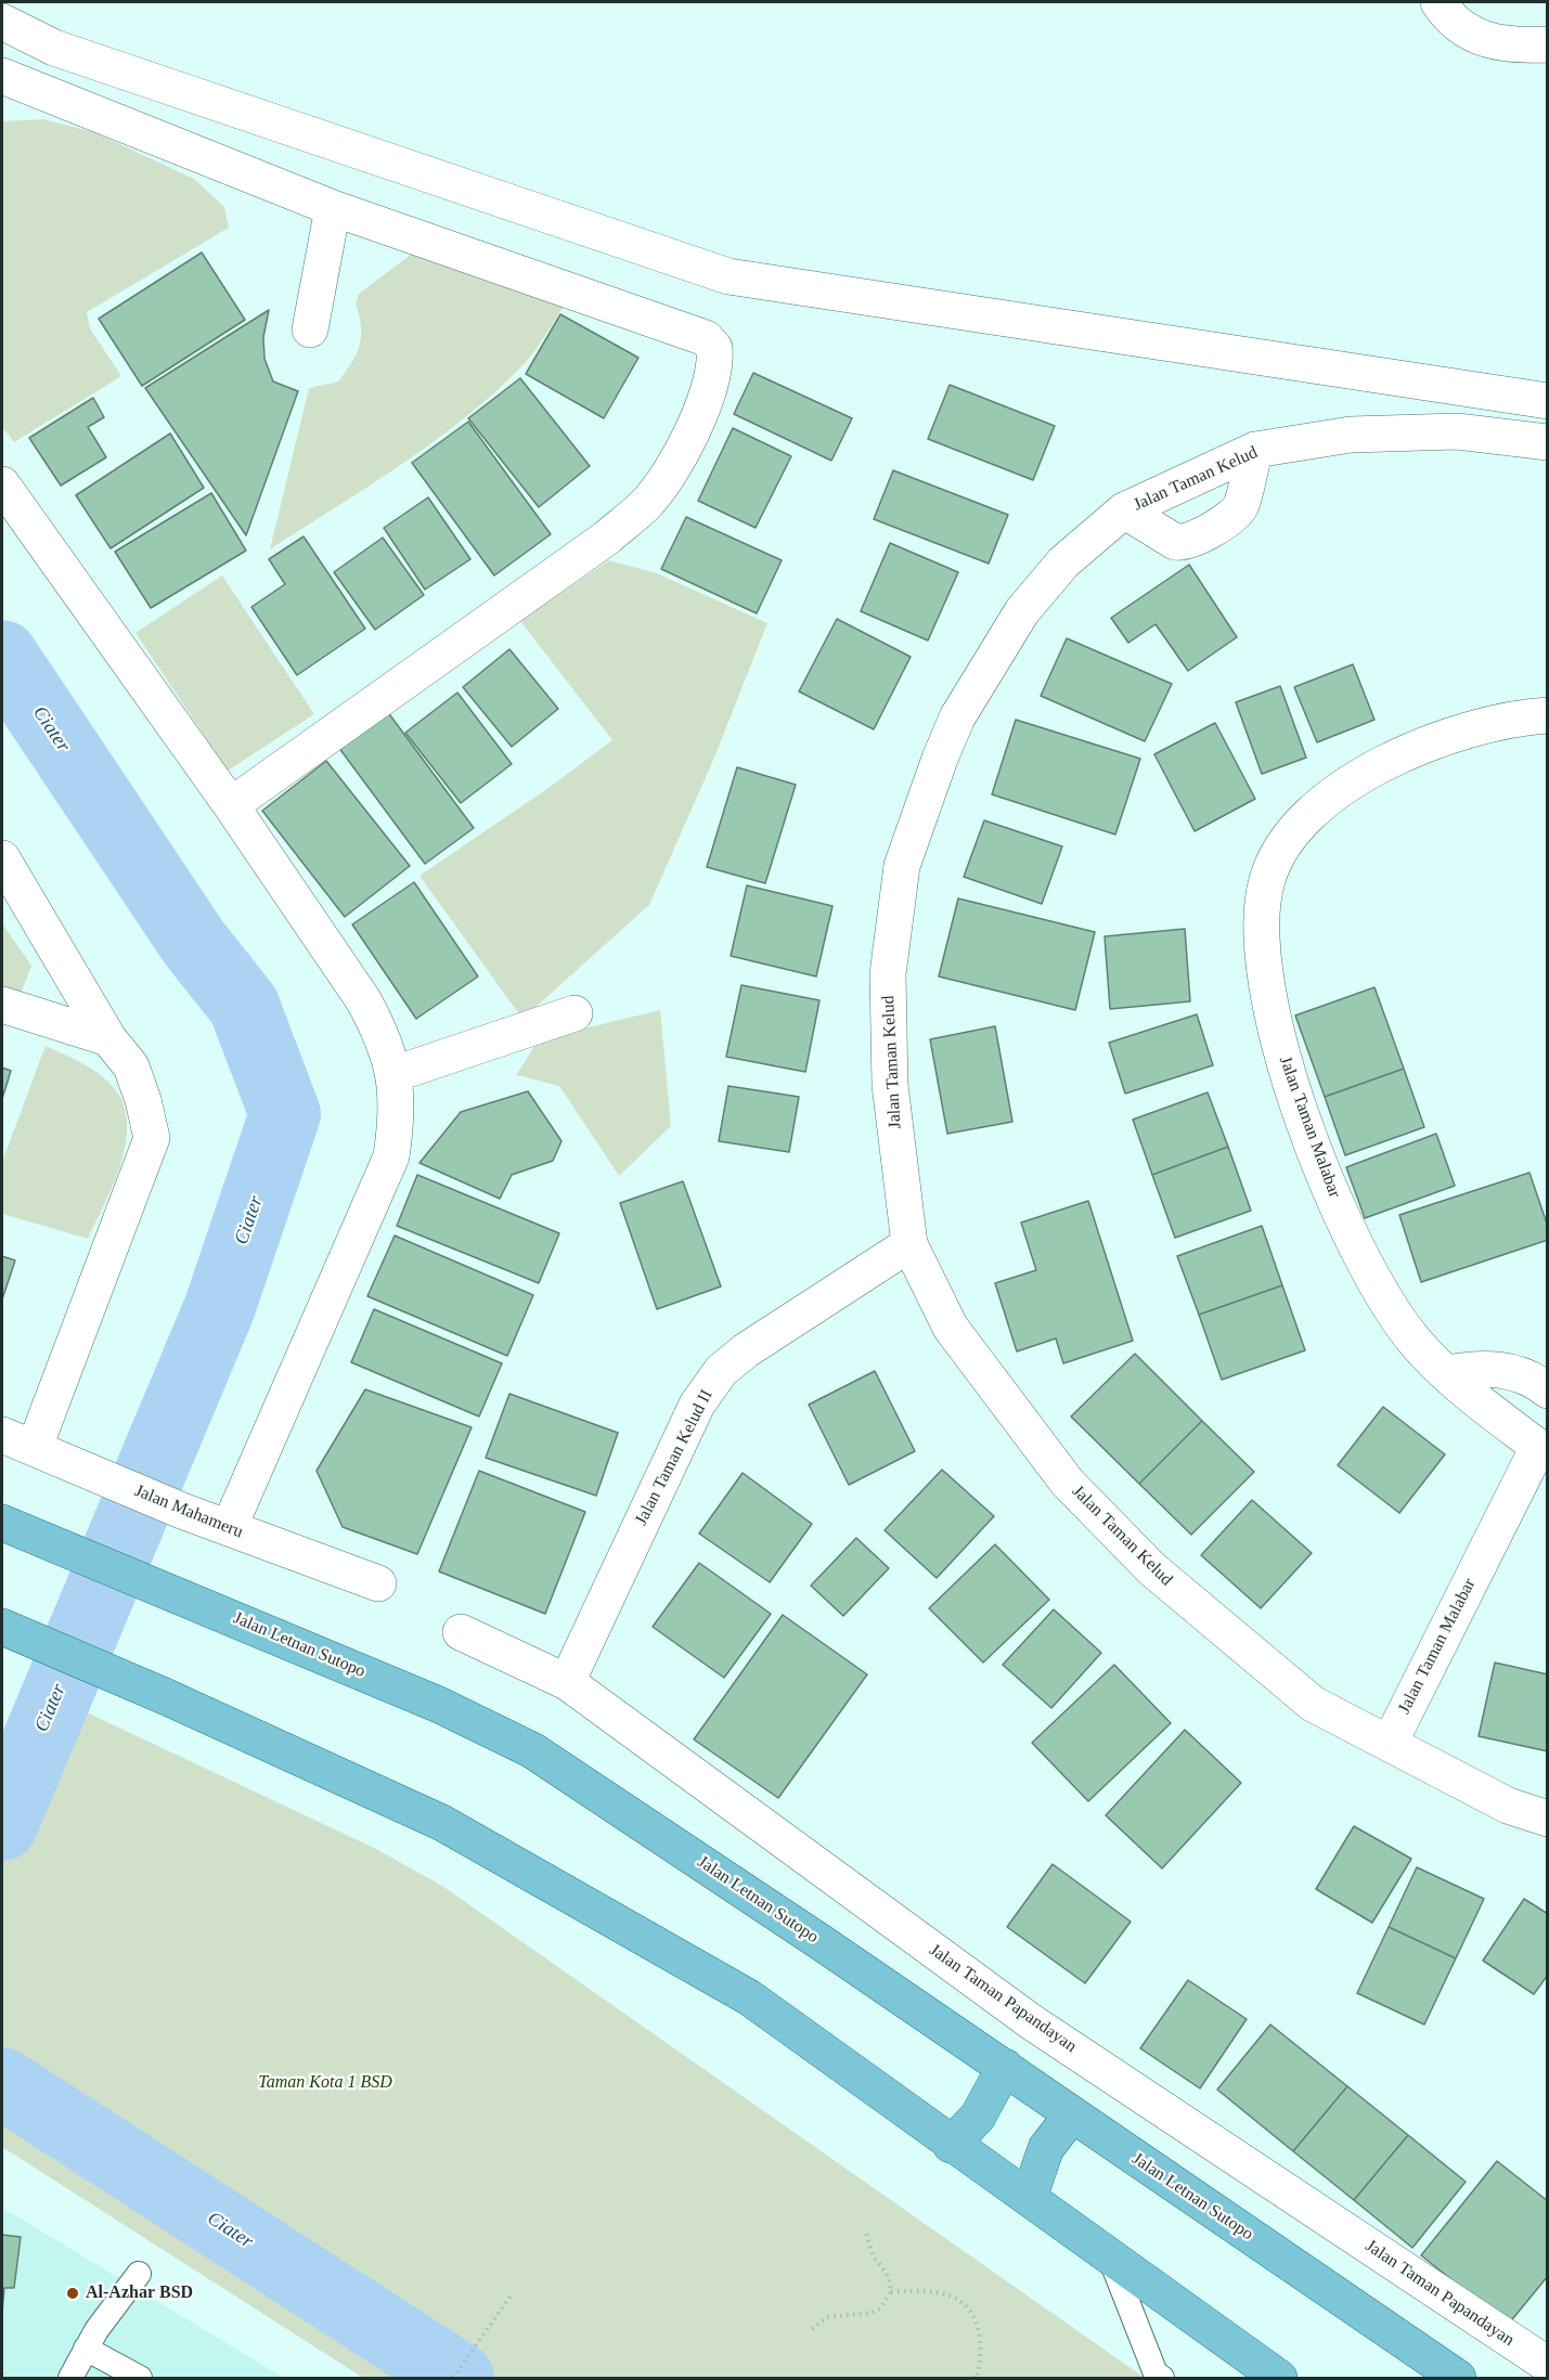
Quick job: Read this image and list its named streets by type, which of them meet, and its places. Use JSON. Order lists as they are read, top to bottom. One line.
{"streets":{"main road":["Jalan Letnan Sutopo"],"street":["Jalan Taman Kelud","Jalan Taman Malabar","Jalan Taman Kelud II","Jalan Mahameru","Jalan Taman Papandayan"]},"crossings":[["Jalan Taman Kelud","Jalan Taman Malabar"],["Jalan Taman Kelud","Jalan Taman Kelud II"],["Jalan Taman Kelud II","Jalan Taman Papandayan"]],"water":["Ciater"],"parks":["Taman Kota 1 BSD"],"places":["Al-Azhar BSD"]}
